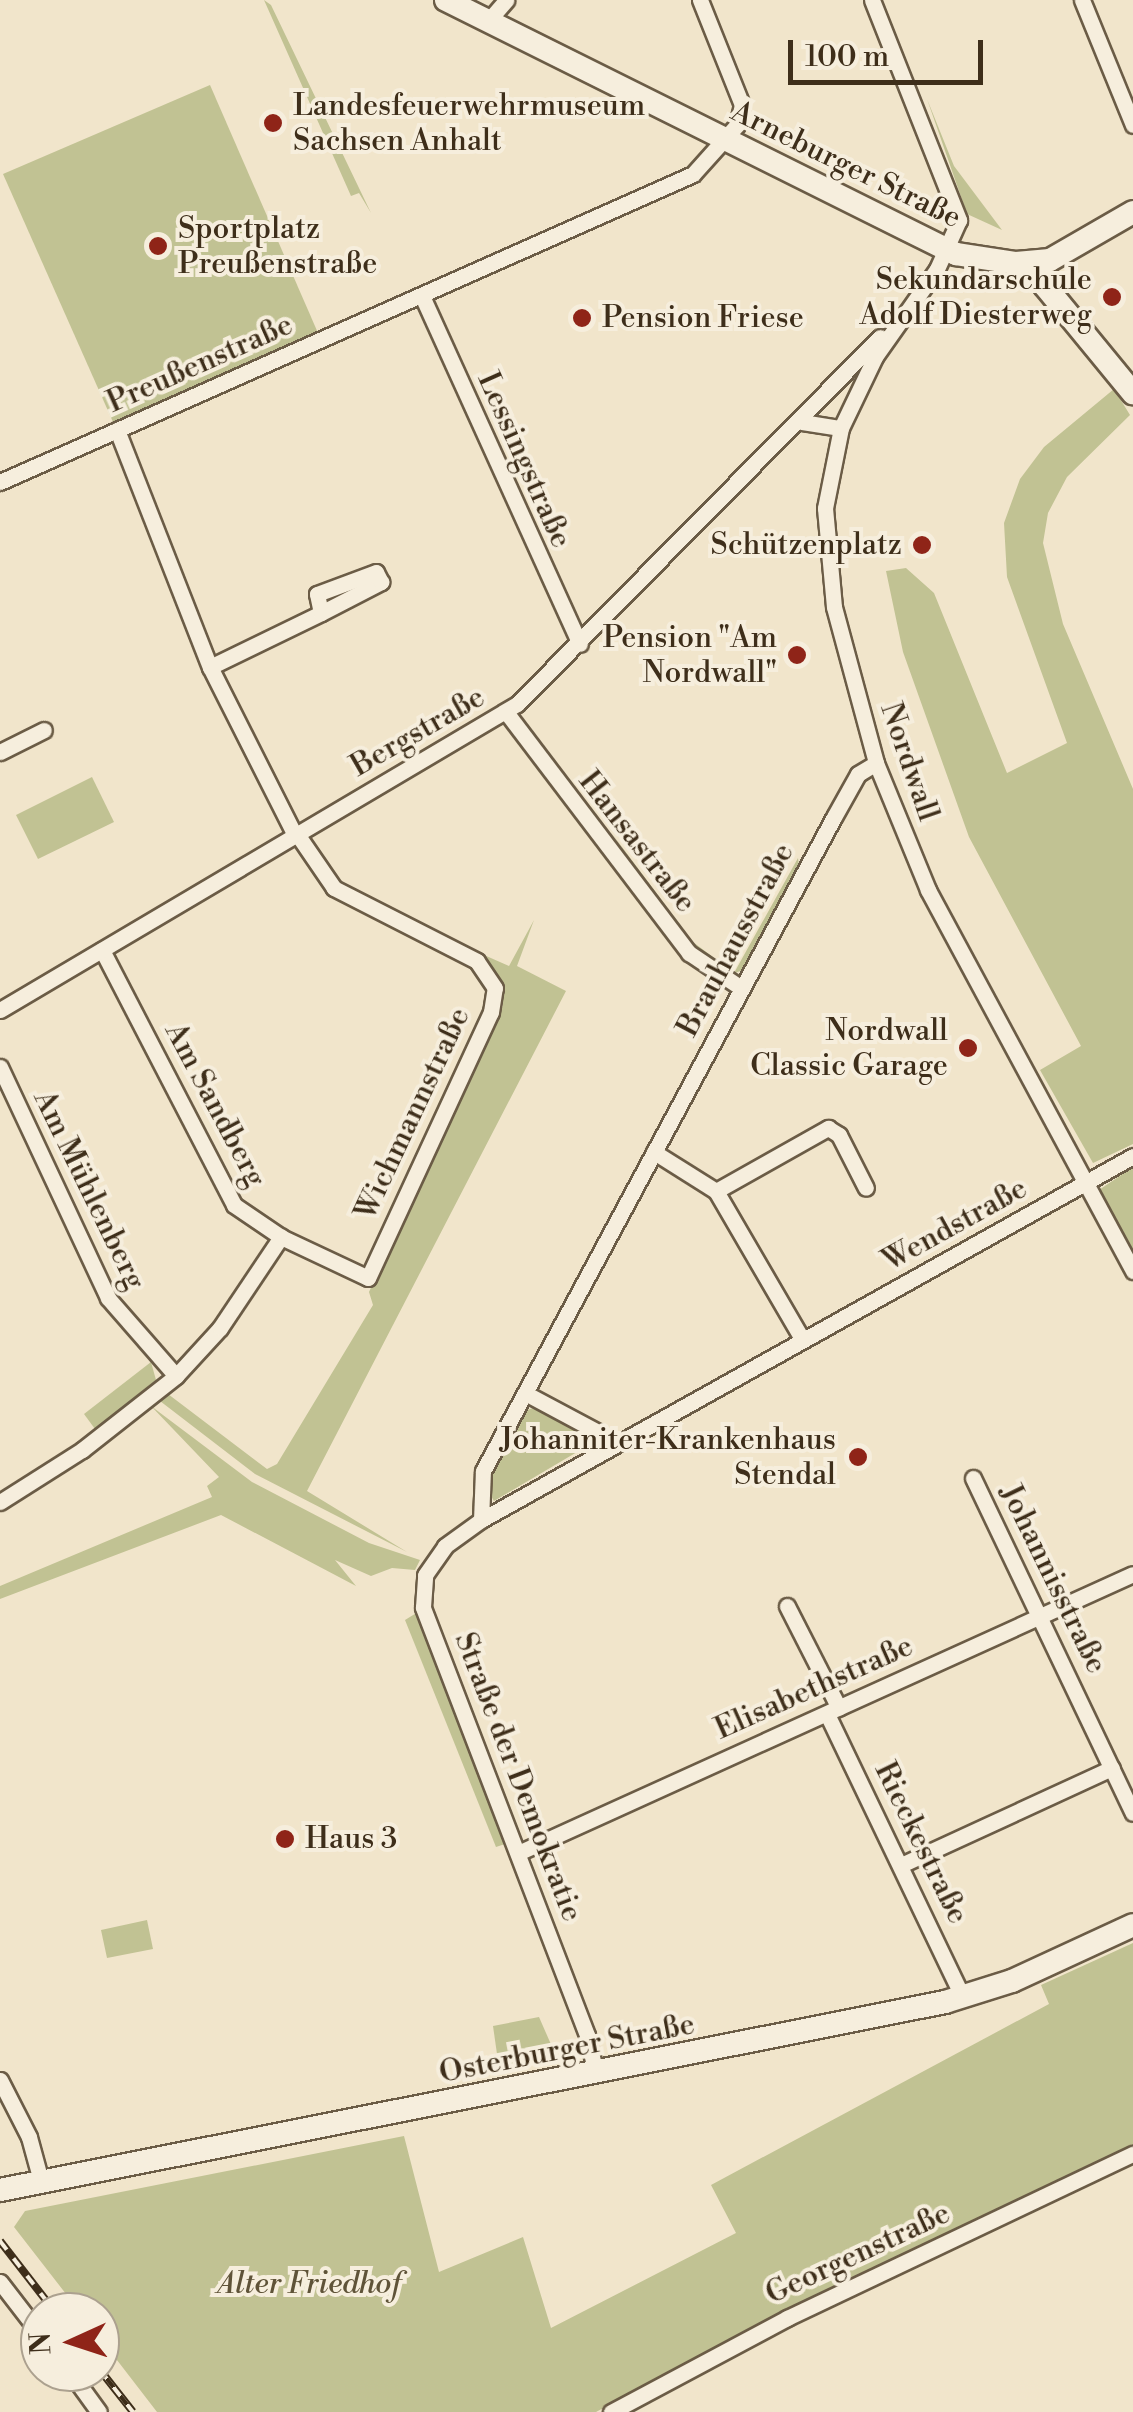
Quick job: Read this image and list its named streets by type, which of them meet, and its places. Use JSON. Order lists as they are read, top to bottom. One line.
{"streets":{"street":["Arneburger Straße","Preußenstraße","Lessingstraße","Bergstraße","Nordwall","Hansastraße","Brauhausstraße","Am Sandberg","Wichmannstraße","Am Mühlenberg","Wendstraße","Johannisstraße","Elisabethstraße","Straße der Demokratie","Rieckestraße","Osterburger Straße","Georgenstraße"]},"crossings":[["Arneburger Straße","Preußenstraße"],["Arneburger Straße","Nordwall"],["Preußenstraße","Lessingstraße"],["Lessingstraße","Bergstraße"],["Bergstraße","Nordwall"],["Bergstraße","Hansastraße"],["Bergstraße","Am Sandberg"],["Bergstraße","Wichmannstraße"],["Nordwall","Brauhausstraße"],["Nordwall","Wendstraße"],["Hansastraße","Brauhausstraße"],["Brauhausstraße","Wendstraße"],["Brauhausstraße","Straße der Demokratie"],["Am Sandberg","Wichmannstraße"],["Wendstraße","Straße der Demokratie"],["Johannisstraße","Elisabethstraße"],["Elisabethstraße","Straße der Demokratie"],["Elisabethstraße","Rieckestraße"],["Straße der Demokratie","Osterburger Straße"],["Rieckestraße","Osterburger Straße"]],"parks":["Alter Friedhof"],"places":["Landesfeuerwehrmuseum Sachsen Anhalt","Sportplatz Preußenstraße","Sekundarschule Adolf Diesterweg","Pension Friese","Schützenplatz","Pension \"Am Nordwall\"","Nordwall Classic Garage","Johanniter-Krankenhaus Stendal","Haus 3"],"scale_bar":"100 m","north":"left"}
